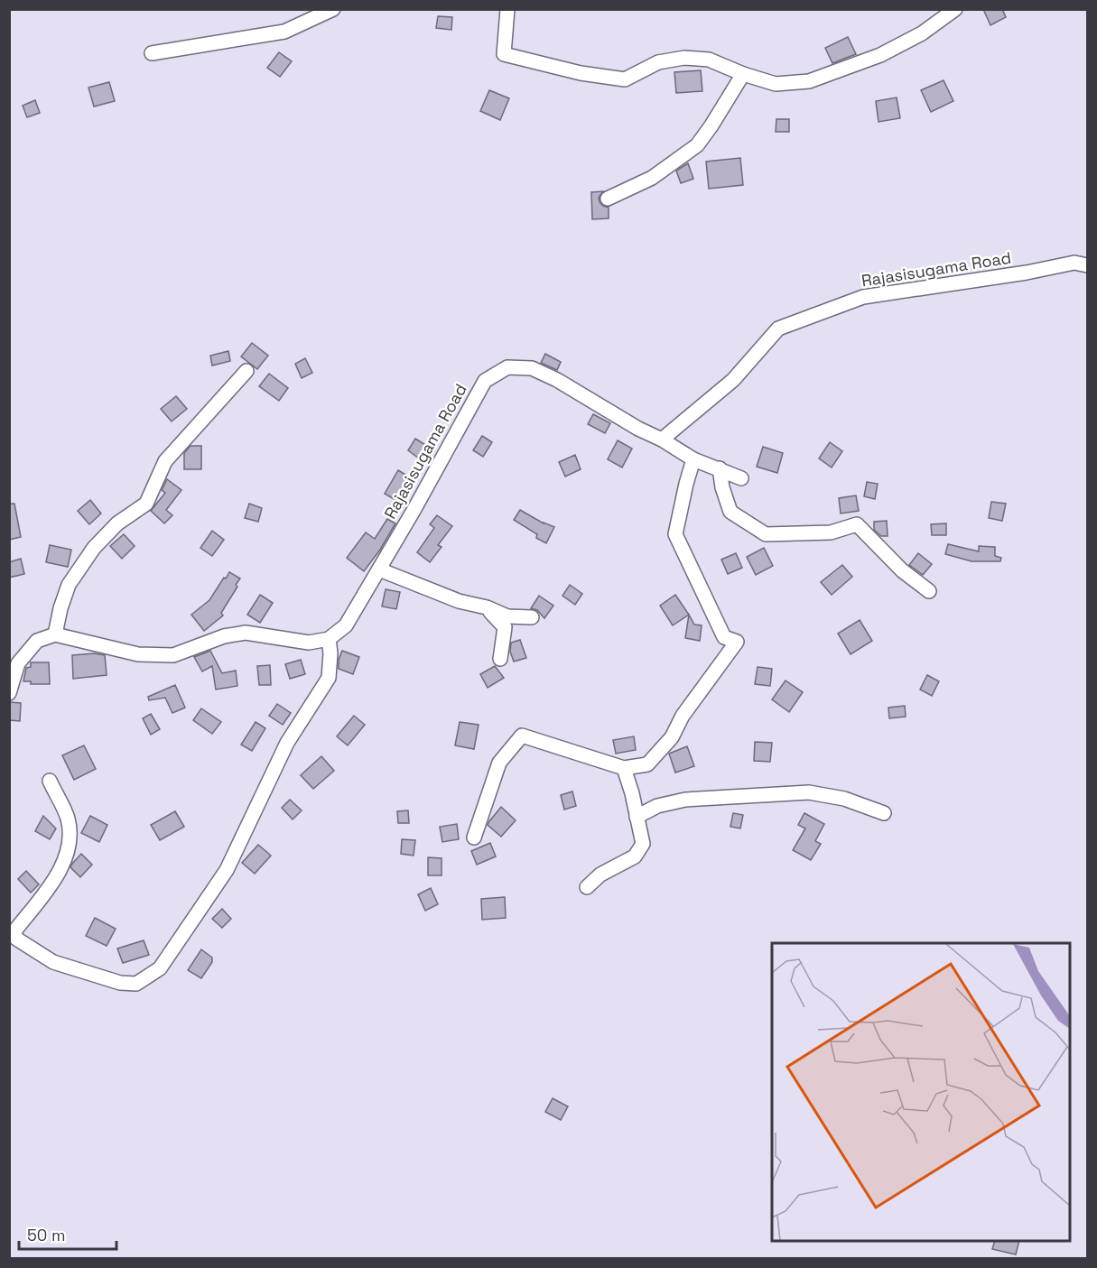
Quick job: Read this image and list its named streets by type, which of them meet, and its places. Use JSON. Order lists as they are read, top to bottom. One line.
{"streets":{"street":["Rajasisugama Road"]},"scale_bar":"50 m"}
